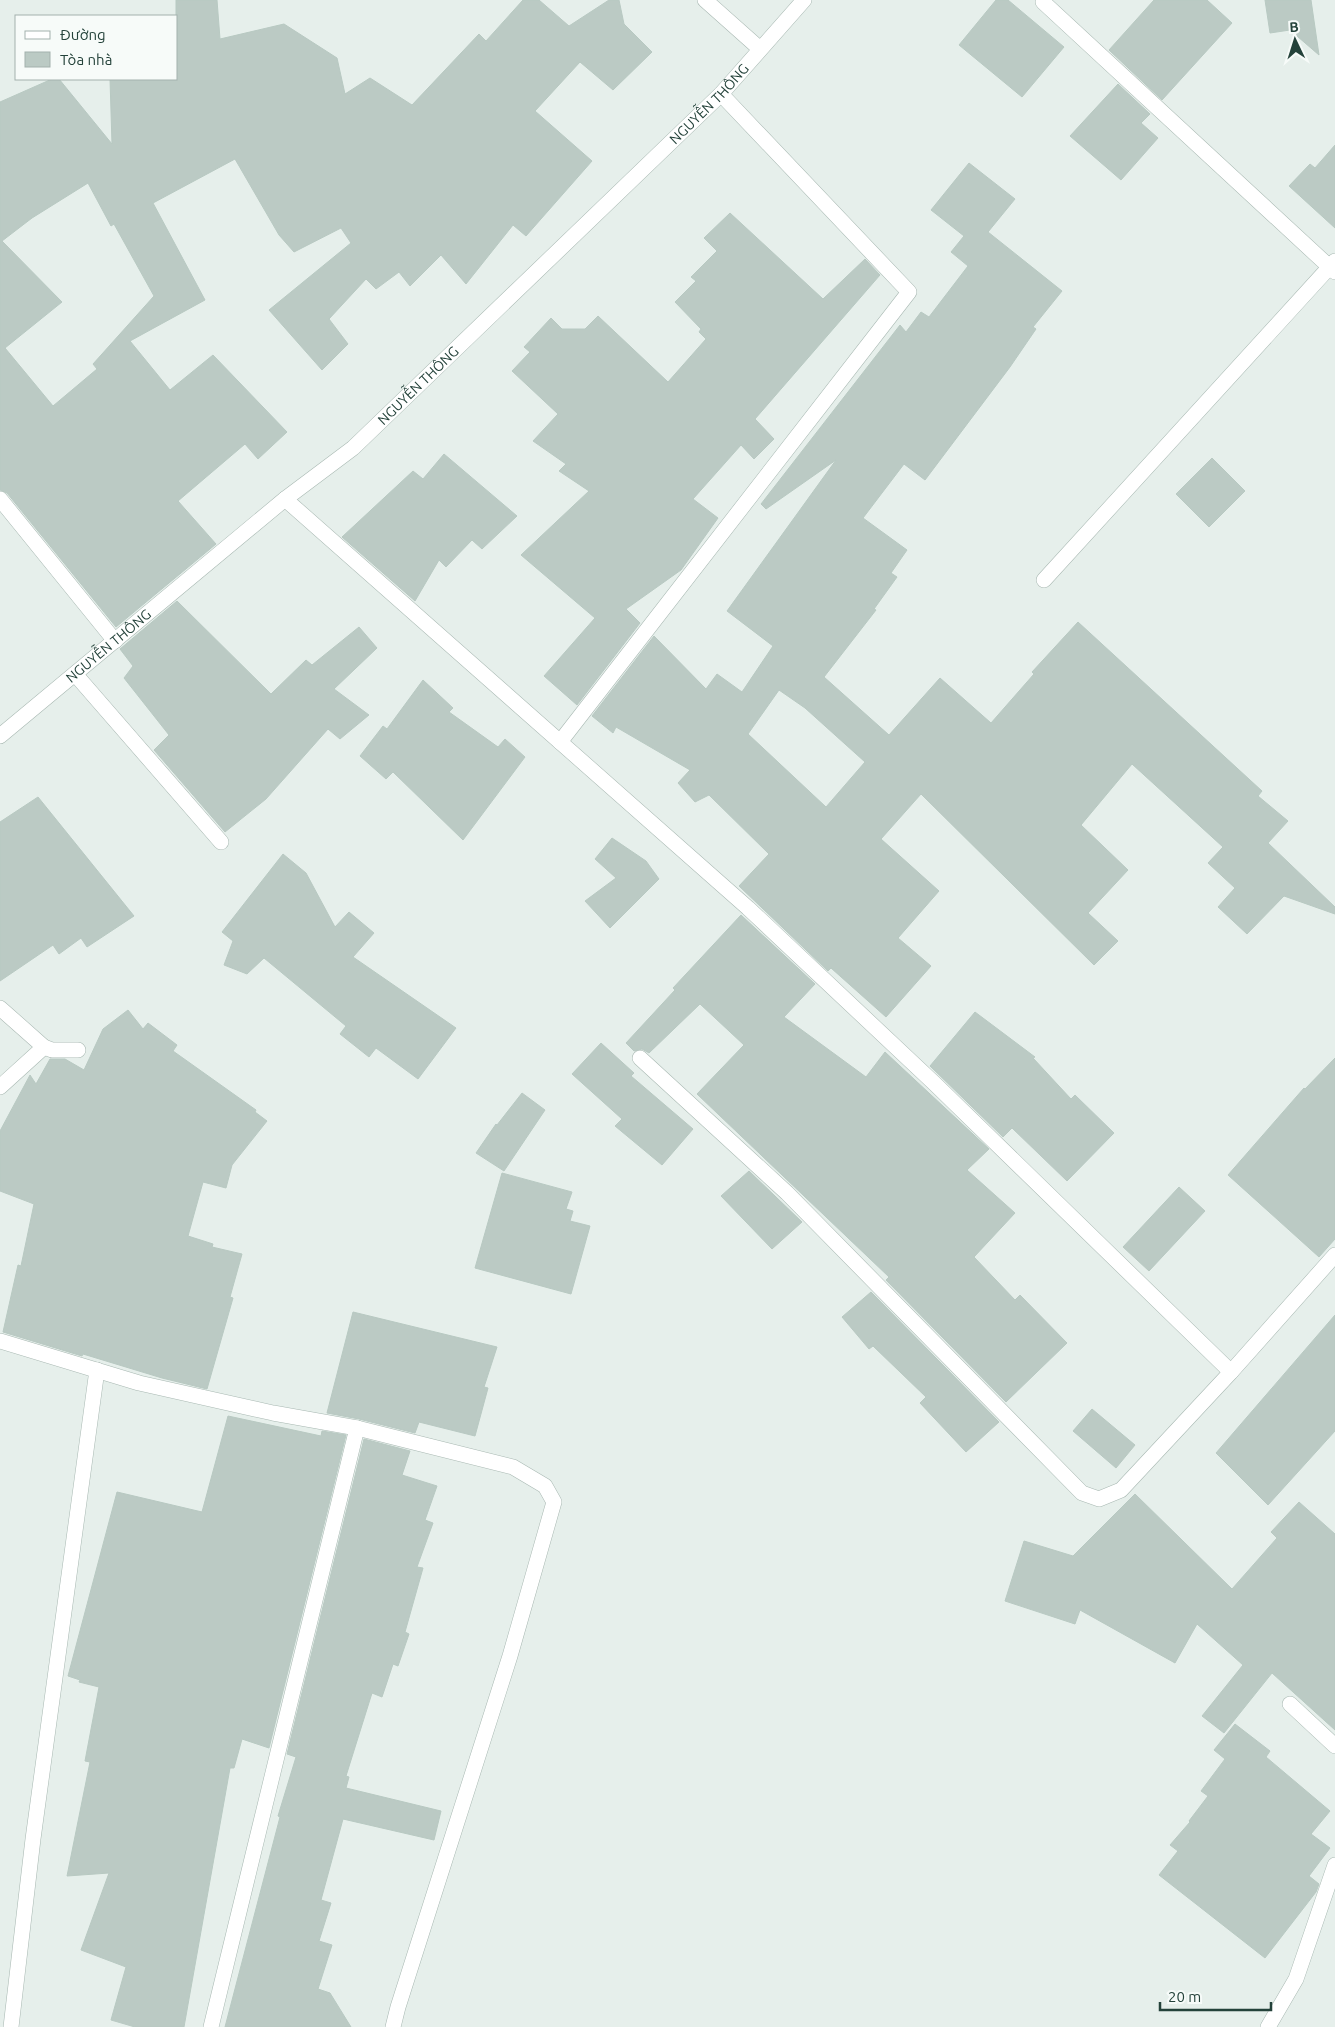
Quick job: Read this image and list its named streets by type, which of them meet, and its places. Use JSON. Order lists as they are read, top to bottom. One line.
{"streets":{"street":["NGUYỄN THÔNG"]},"legend":["Đường","Tòa nhà"],"scale_bar":"20 m","north":"top"}
